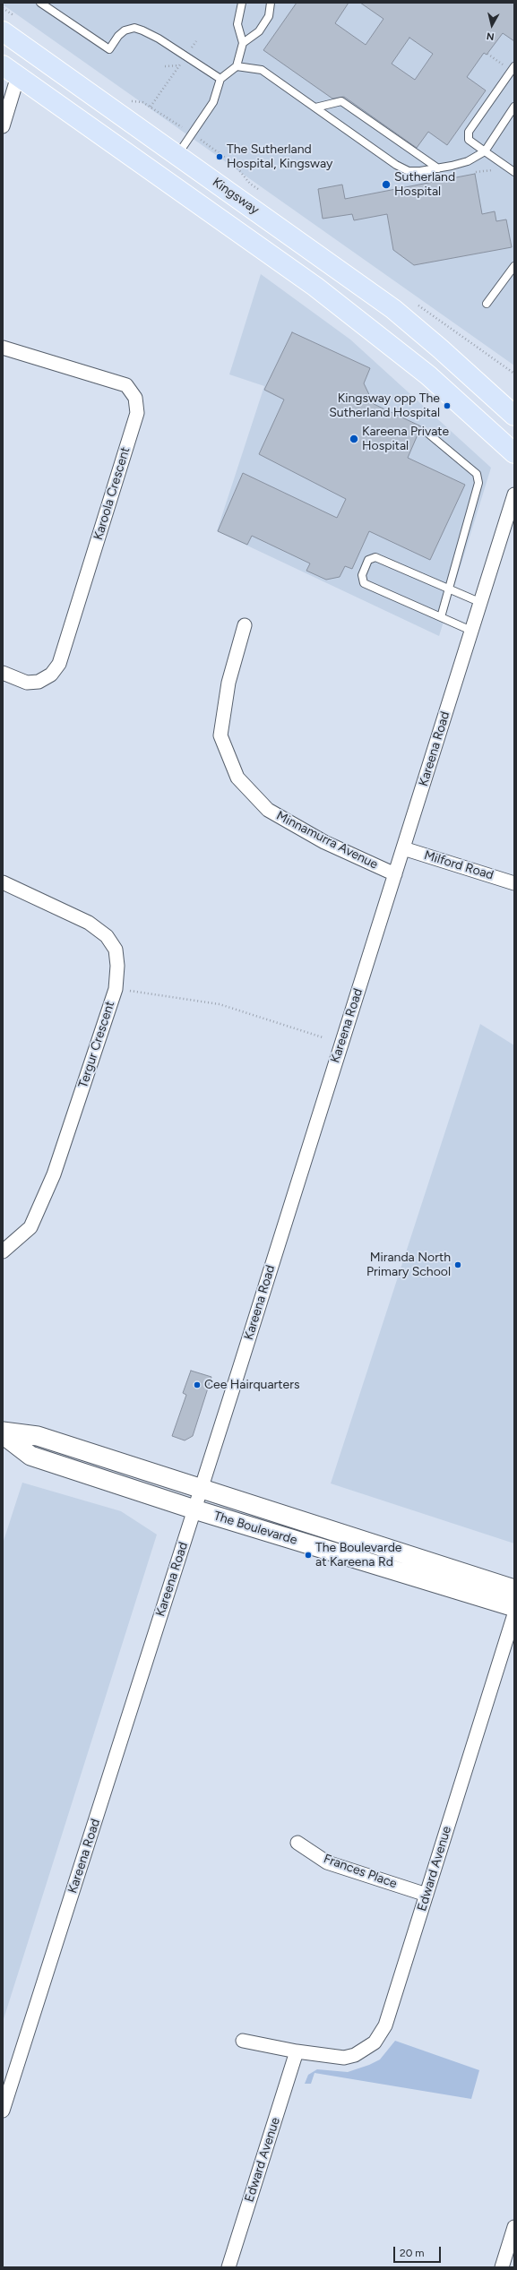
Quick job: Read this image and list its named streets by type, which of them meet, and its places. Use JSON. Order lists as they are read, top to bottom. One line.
{"streets":{"main road":["Kingsway","The Boulevarde"],"street":["Karoola Crescent","Kareena Road","Minnamurra Avenue","Milford Road","Tergur Crescent","Edward Avenue","Frances Place"]},"crossings":[["Kareena Road","Minnamurra Avenue"],["Kareena Road","Milford Road"],["Kareena Road","The Boulevarde"],["Edward Avenue","Frances Place"]],"places":["The Sutherland Hospital, Kingsway","Sutherland Hospital","Kingsway opp The Sutherland Hospital","Kareena Private Hospital","Miranda North Primary School","Cee Hairquarters","The Boulevarde at Kareena Rd"],"scale_bar":"20 m","north":"bottom"}
